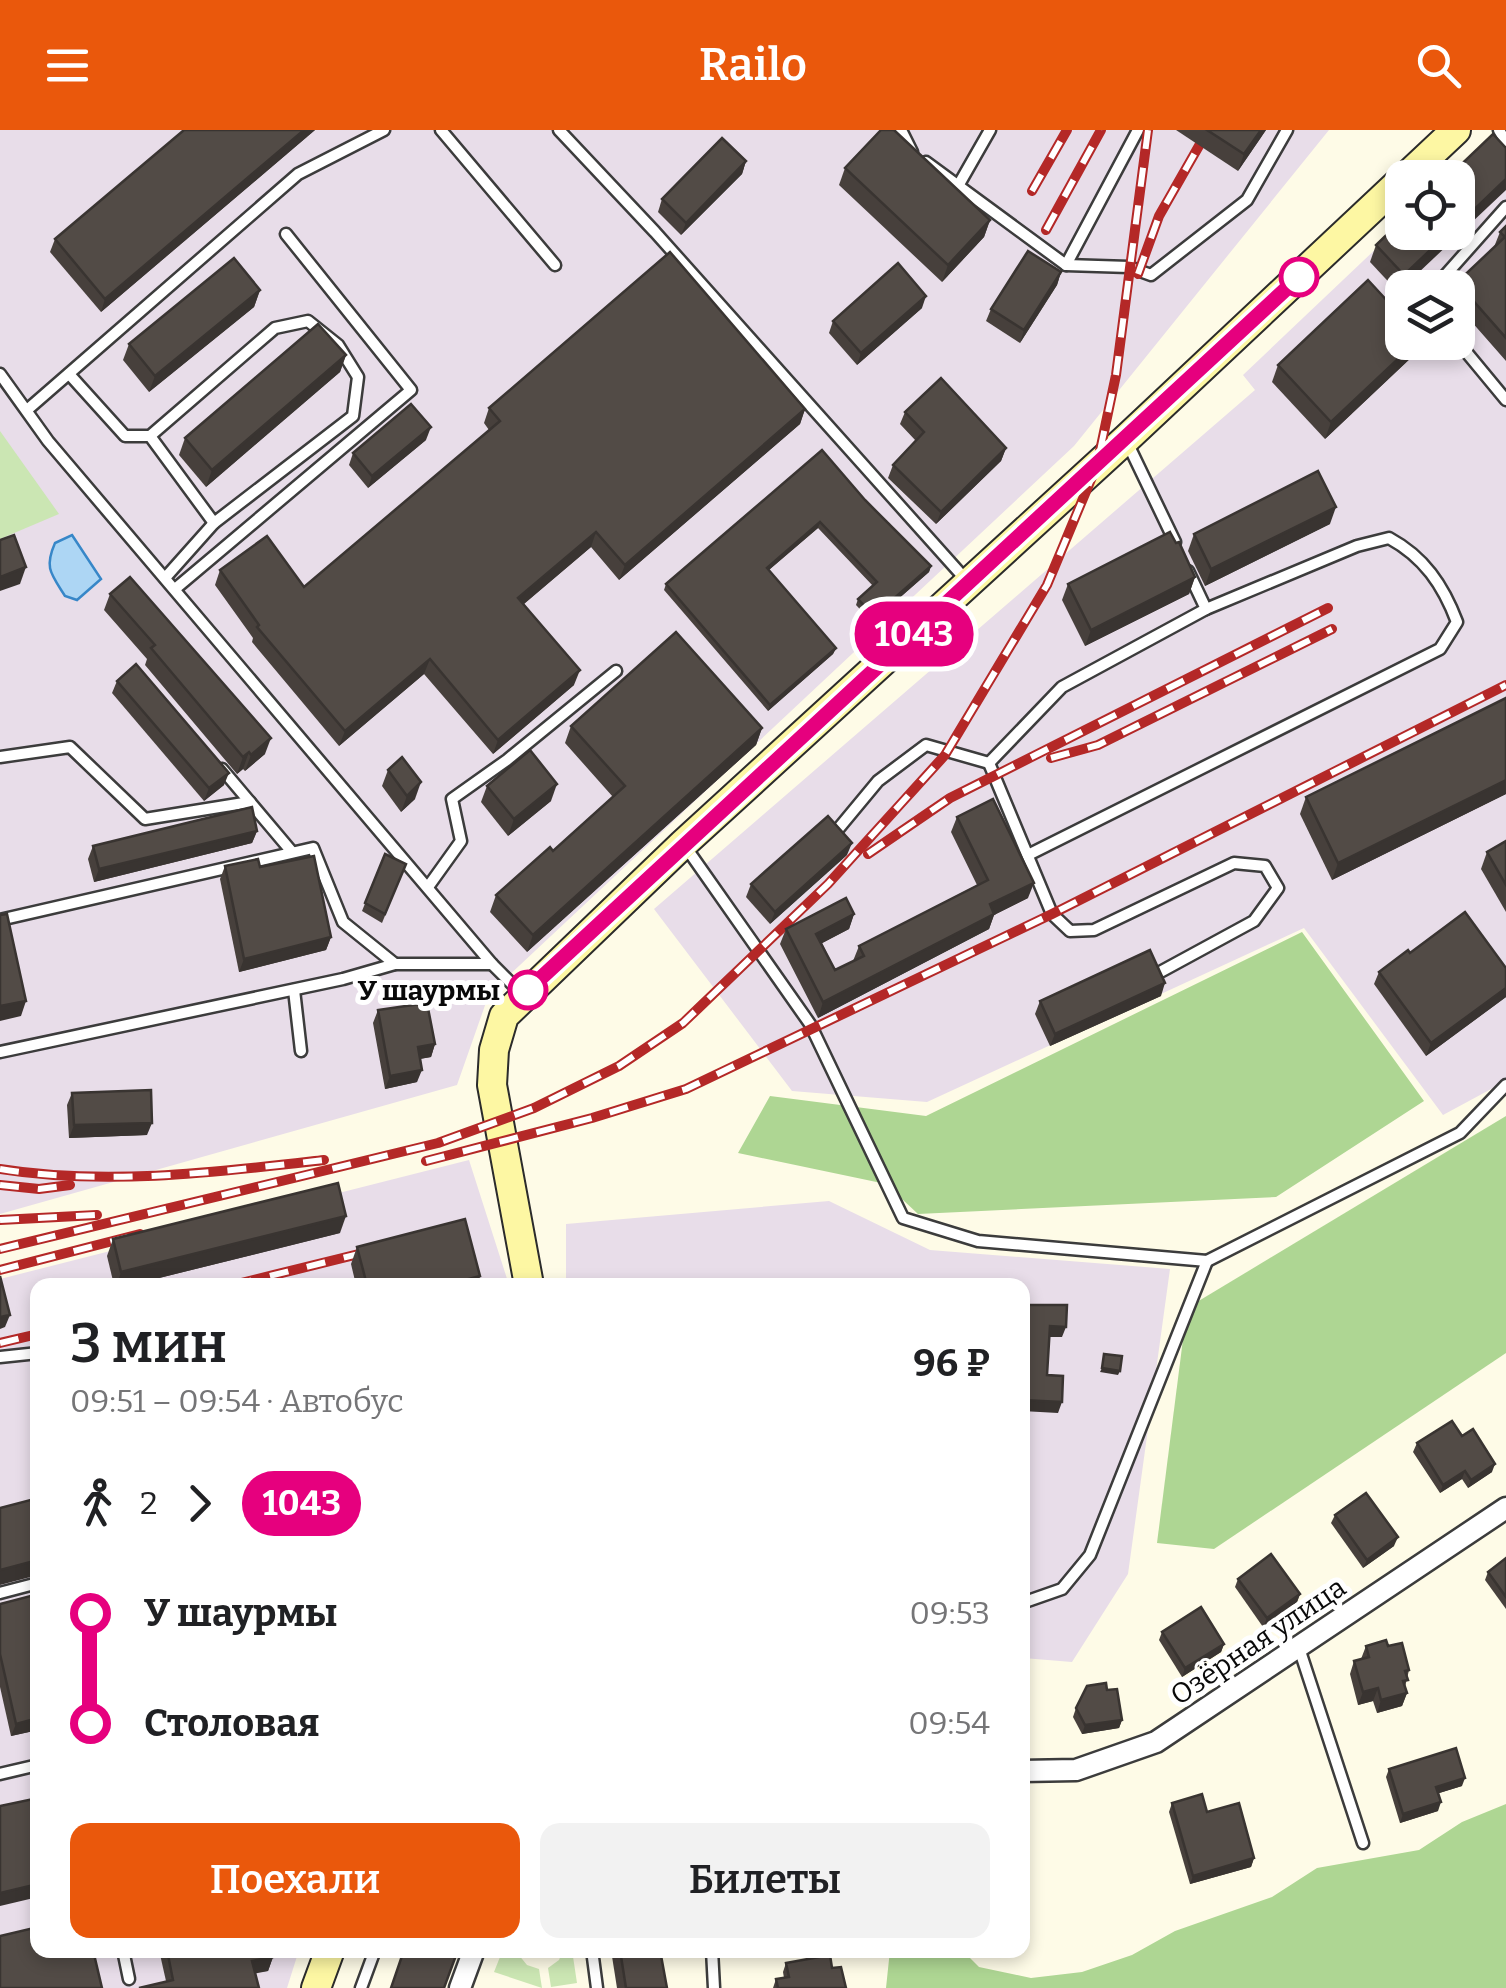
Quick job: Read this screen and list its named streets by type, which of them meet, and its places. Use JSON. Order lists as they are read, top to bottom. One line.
{"streets":{"street":["Озёрная улица"]},"places":["У шаурмы"],"lines":["bus line 1043"],"page":{"header":"Railo","on_map":"1043","heading":["3 мин","09:51 – 09:54 · Автобус","96 ₽"],"legs":["2","1043"],"list":[{"name":"У шаурмы","value":"09:53"},{"name":"Столовая","value":"09:54"}],"buttons":["Поехали","Билеты"]}}
